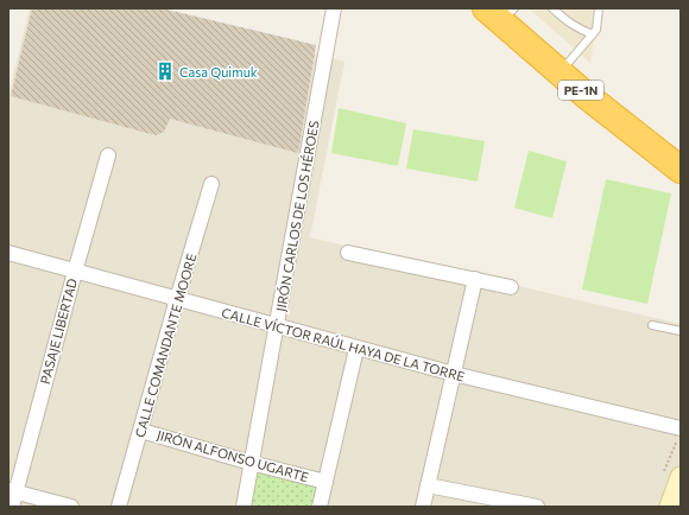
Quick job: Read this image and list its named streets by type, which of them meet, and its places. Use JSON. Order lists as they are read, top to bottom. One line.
{"streets":{"highway":["PE-1N"],"street":["JIRÓN CARLOS DE LOS HÉROES","PASAJE LIBERTAD","CALLE VÍCTOR RAÚL HAYA DE LA TORRE","CALLE COMANDANTE MOORE","JIRÓN ALFONSO UGARTE"]},"crossings":[["JIRÓN CARLOS DE LOS HÉROES","CALLE VÍCTOR RAÚL HAYA DE LA TORRE"],["JIRÓN CARLOS DE LOS HÉROES","JIRÓN ALFONSO UGARTE"],["PASAJE LIBERTAD","CALLE VÍCTOR RAÚL HAYA DE LA TORRE"],["CALLE VÍCTOR RAÚL HAYA DE LA TORRE","CALLE COMANDANTE MOORE"],["CALLE COMANDANTE MOORE","JIRÓN ALFONSO UGARTE"]],"places":{"building":["Casa Quimuk"]}}
